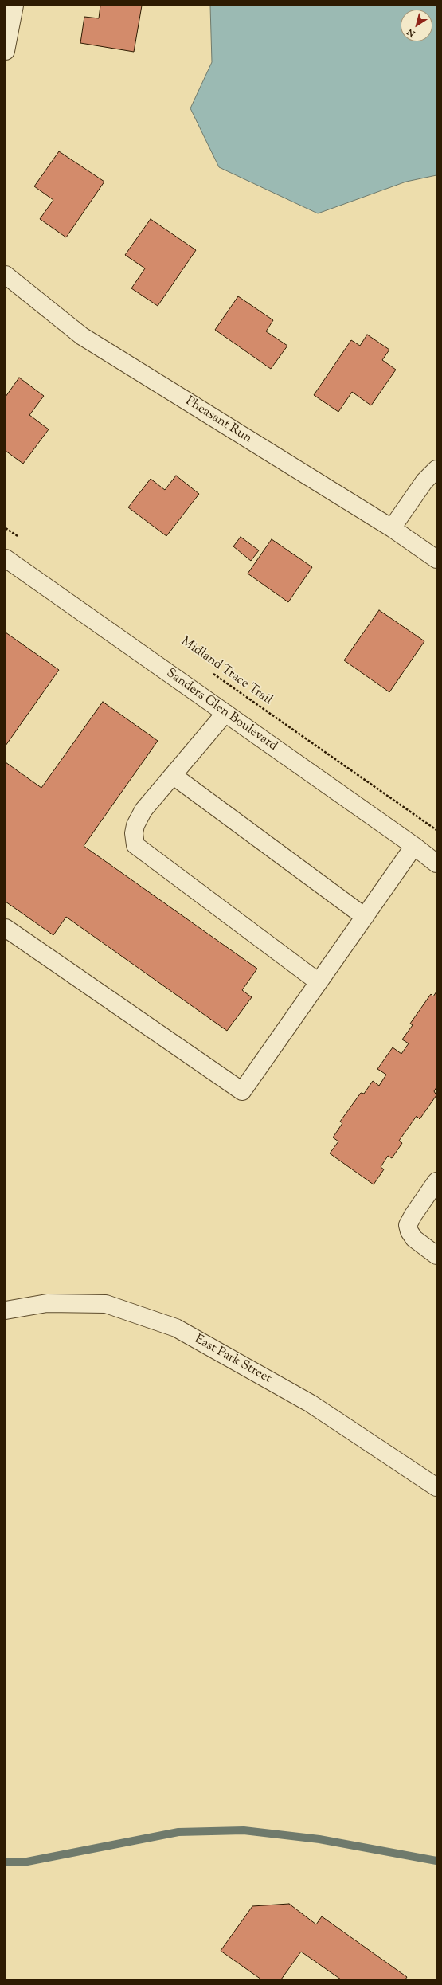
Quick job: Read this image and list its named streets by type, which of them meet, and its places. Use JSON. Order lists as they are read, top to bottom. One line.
{"streets":{"street":["Pheasant Run","Sanders Glen Boulevard","East Park Street"],"path":["Midland Trace Trail"]},"north":"bottom left"}
